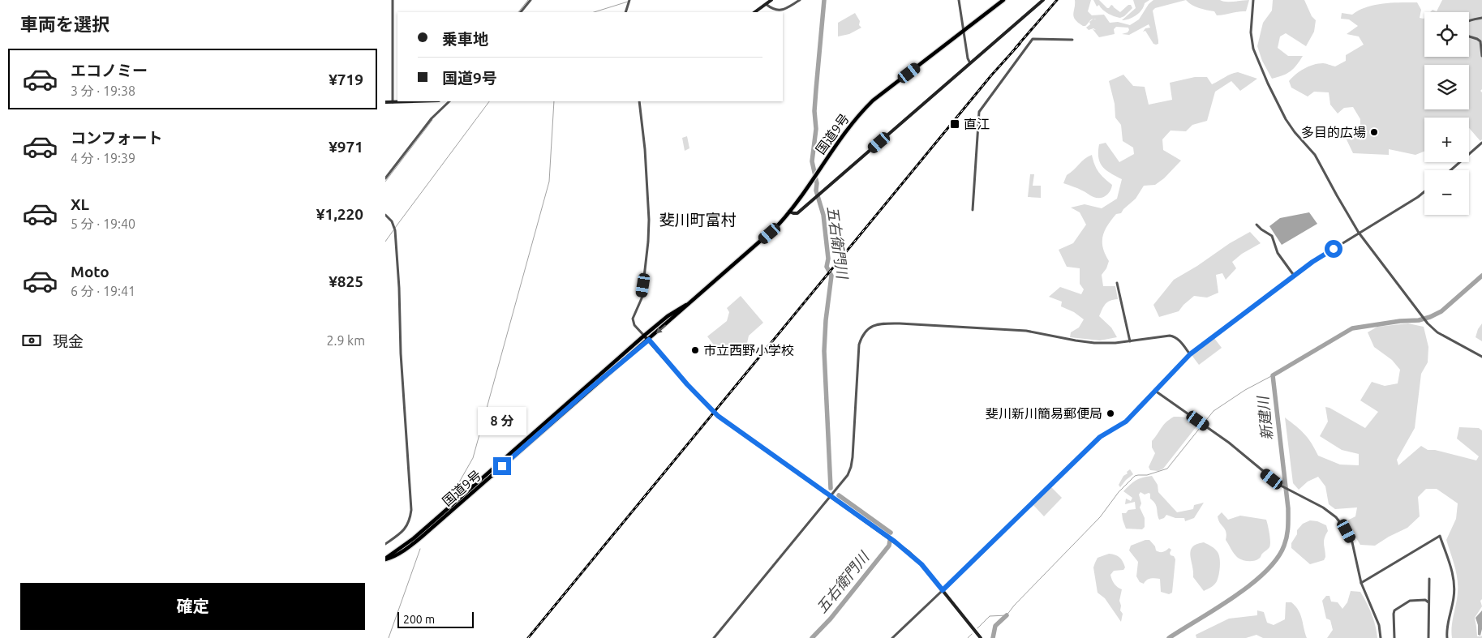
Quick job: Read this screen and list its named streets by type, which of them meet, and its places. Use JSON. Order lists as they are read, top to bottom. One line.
{"streets":{"highway":["国道9号"]},"districts":["斐川町富村"],"water":["五右衛門川","新建川"],"places":{"transit":["直江"],"other":["多目的広場","市立西野小学校","斐川新川簡易郵便局"]},"scale_bar":"200 m","page":{"heading":"車両を選択","map_buttons":["+","−"],"banner":["乗車地","国道9号"],"list":[{"name":"エコノミー","note":"3 分 · 19:38","value":"¥719"},{"name":"コンフォート","note":"4 分 · 19:39","value":"¥971"},{"name":"XL","note":"5 分 · 19:40","value":"¥1,220"},{"name":"Moto","note":"6 分 · 19:41","value":"¥825"}],"pay":["現金","2.9 km"],"bubble":"8 分","buttons":"確定","scale":"200 m"}}
